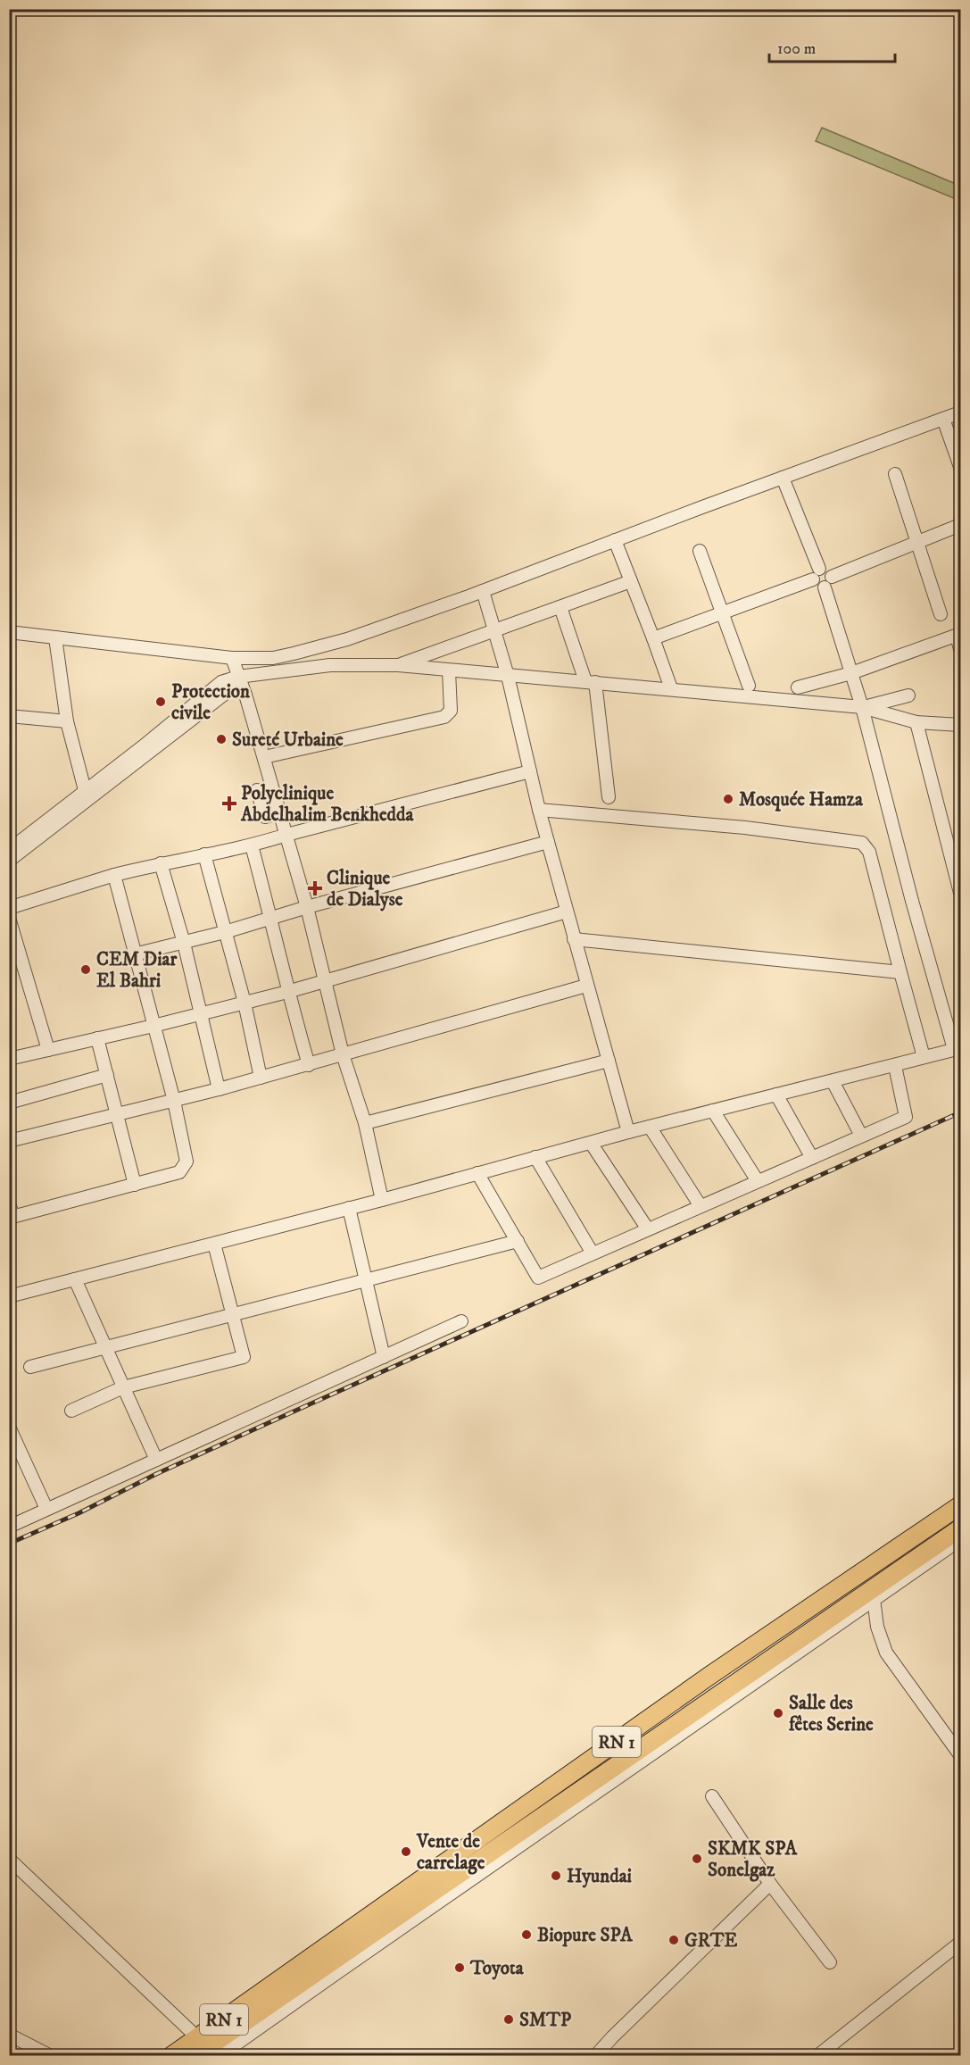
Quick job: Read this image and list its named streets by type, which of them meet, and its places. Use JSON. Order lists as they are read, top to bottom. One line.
{"streets":{"highway":["RN 1"]},"places":{"other":["Protection civile","Sureté Urbaine","Mosquée Hamza","CEM Diar El Bahri","Salle des fêtes Serine","Vente de carrelage","SKMK SPA Sonelgaz","Hyundai","Biopure SPA","GRTE","Toyota","SMTP"],"health":["Polyclinique Abdelhalim Benkhedda","Clinique de Dialyse"]},"scale_bar":"100 m"}
